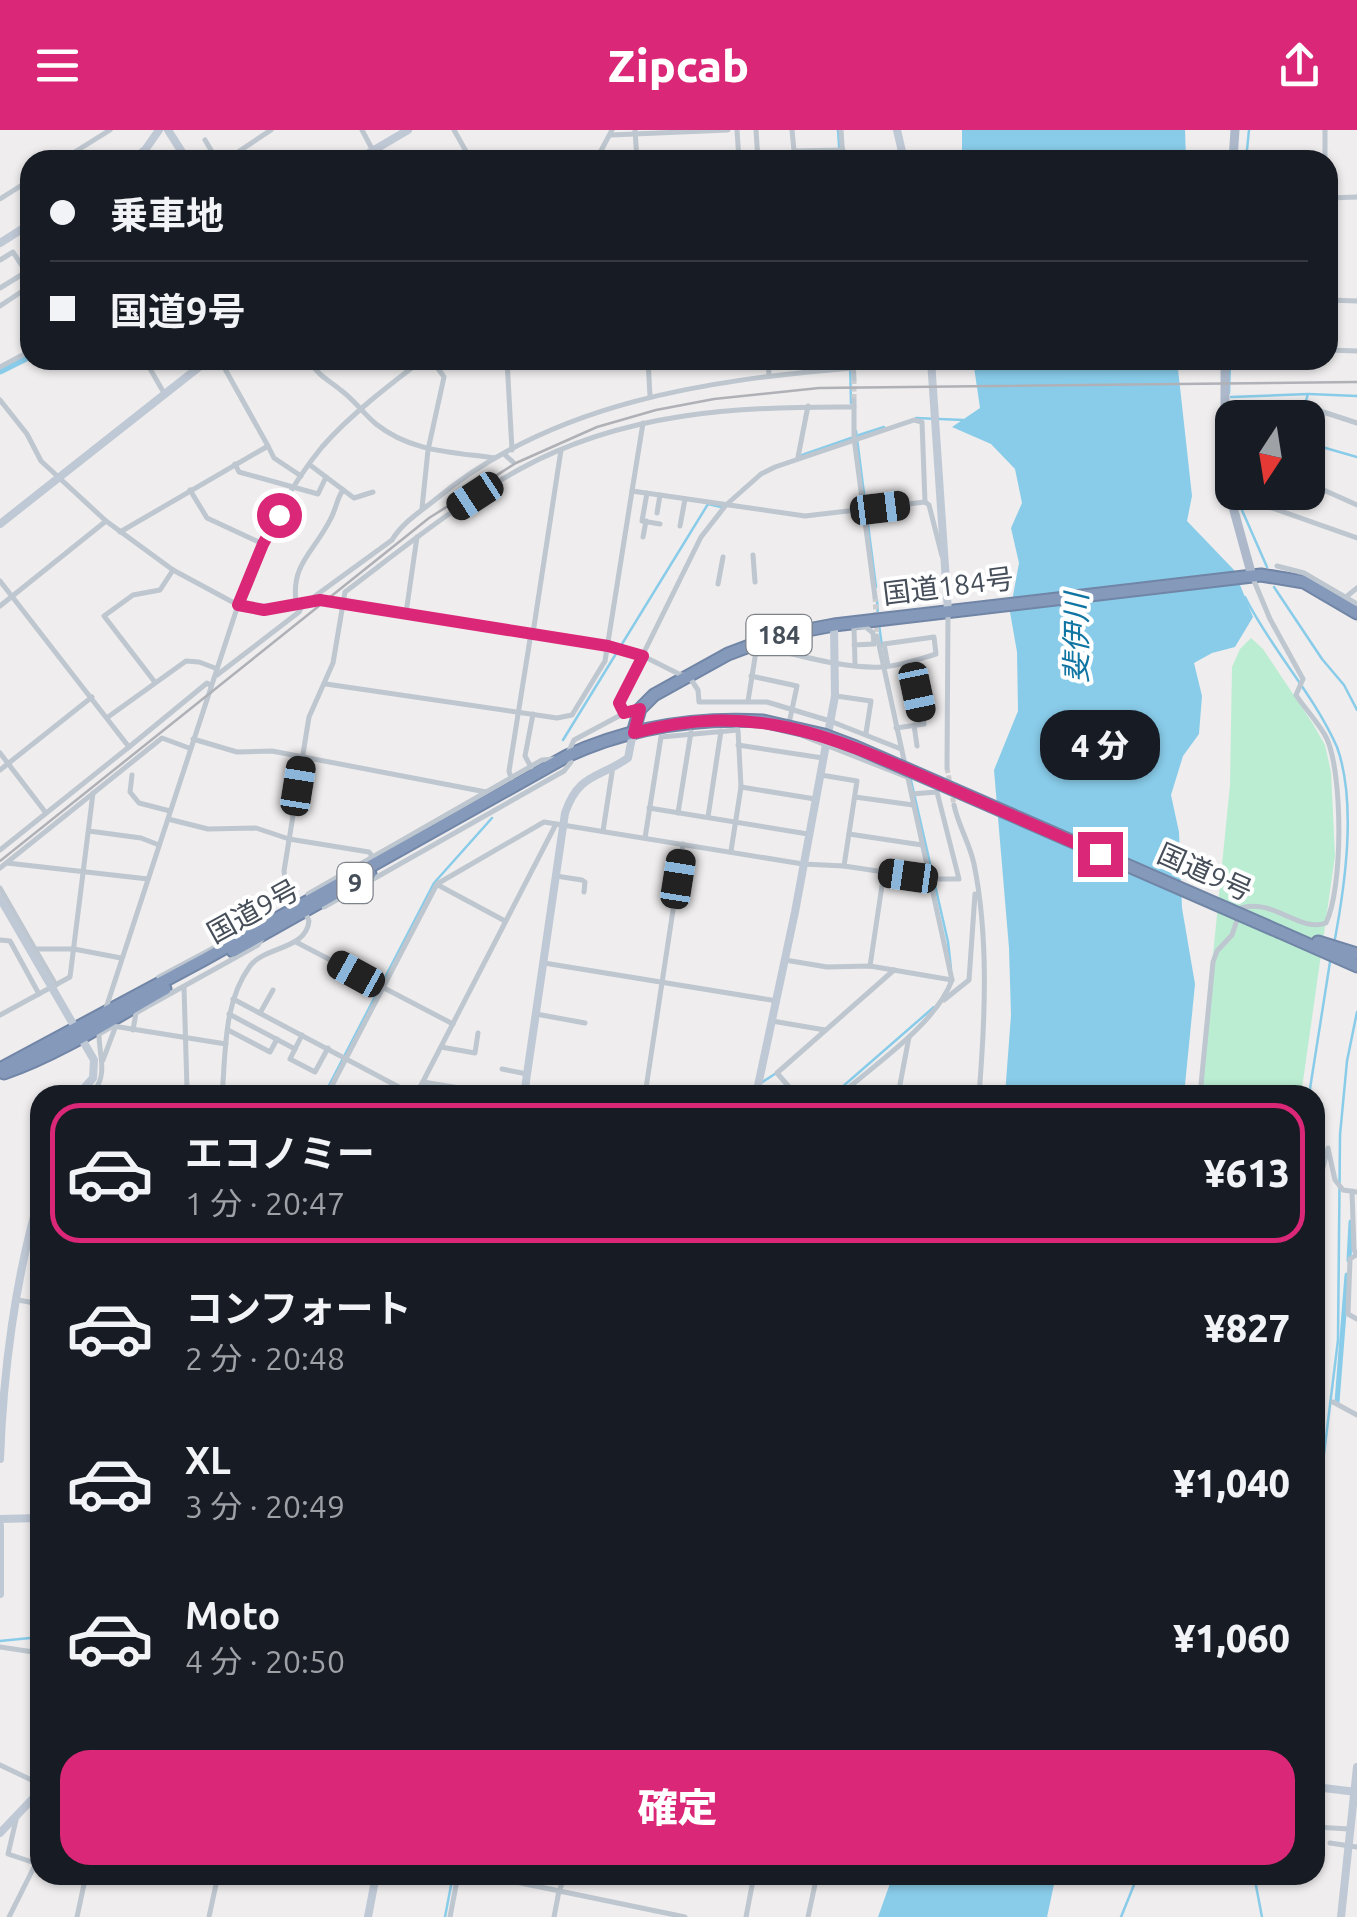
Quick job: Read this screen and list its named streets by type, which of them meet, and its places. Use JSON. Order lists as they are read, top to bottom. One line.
{"streets":{"highway":["国道184号","184","国道9号","9"]},"water":["斐伊川"],"north":"bottom","page":{"header":"Zipcab","banner":["乗車地","国道9号"],"bubble":"4 分","list":[{"name":"エコノミー","note":"1 分 · 20:47","value":"¥613"},{"name":"コンフォート","note":"2 分 · 20:48","value":"¥827"},{"name":"XL","note":"3 分 · 20:49","value":"¥1,040"},{"name":"Moto","note":"4 分 · 20:50","value":"¥1,060"}],"buttons":"確定"}}
